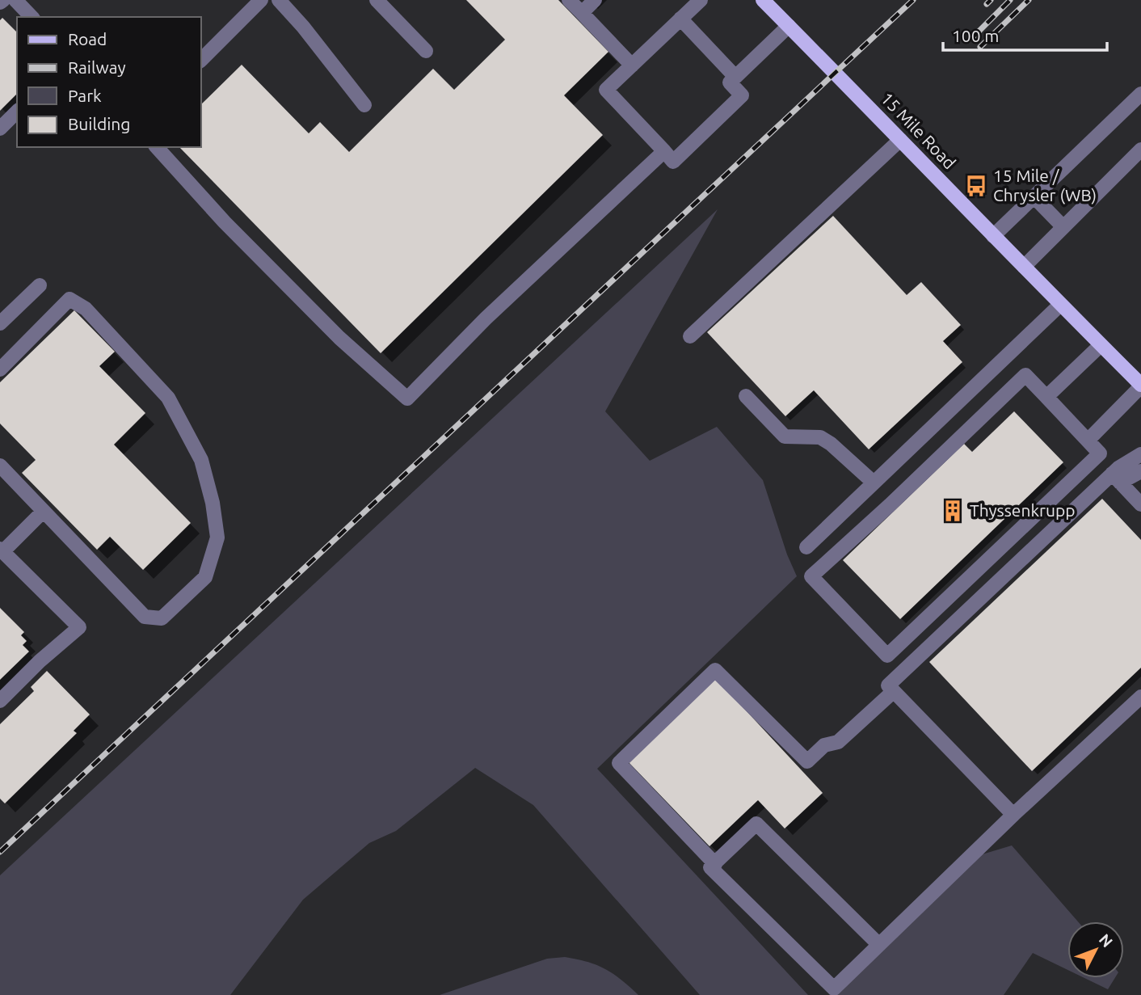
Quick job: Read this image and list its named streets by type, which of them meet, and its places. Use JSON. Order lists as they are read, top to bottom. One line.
{"streets":{"main road":["15 Mile Road"]},"places":{"bus stop":["15 Mile / Chrysler (WB)"],"building":["Thyssenkrupp"]},"legend":["Road","Railway","Park","Building"],"scale_bar":"100 m","north":"top right"}
